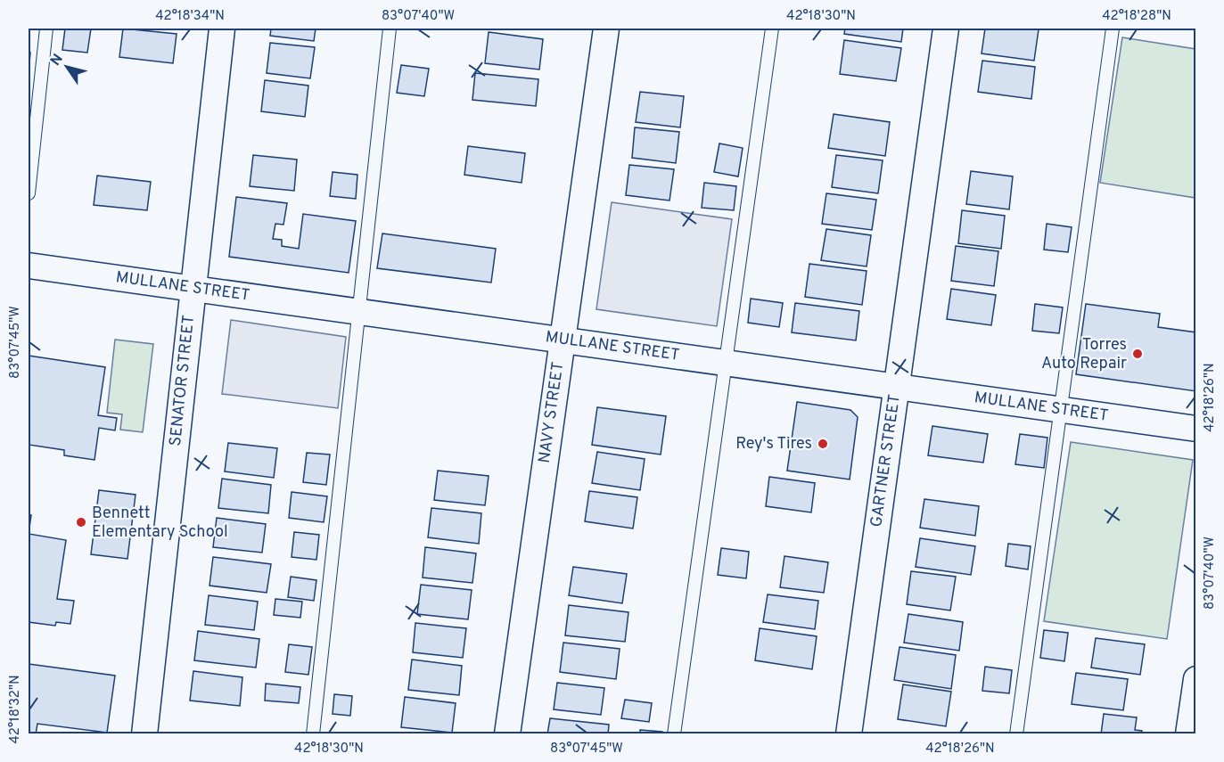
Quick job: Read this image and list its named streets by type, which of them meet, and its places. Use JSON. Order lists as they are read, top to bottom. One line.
{"streets":{"street":["MULLANE STREET","SENATOR STREET","NAVY STREET","GARTNER STREET"]},"crossings":[["MULLANE STREET","SENATOR STREET"],["MULLANE STREET","NAVY STREET"],["MULLANE STREET","GARTNER STREET"]],"places":["Torres Auto Repair","Rey's Tires","Bennett Elementary School"],"north":"top left","coordinates":["42°18'34\"N","83°07'40\"W","42°18'30\"N","42°18'28\"N","83°07'45\"W","42°18'26\"N","42°18'32\"N"]}
